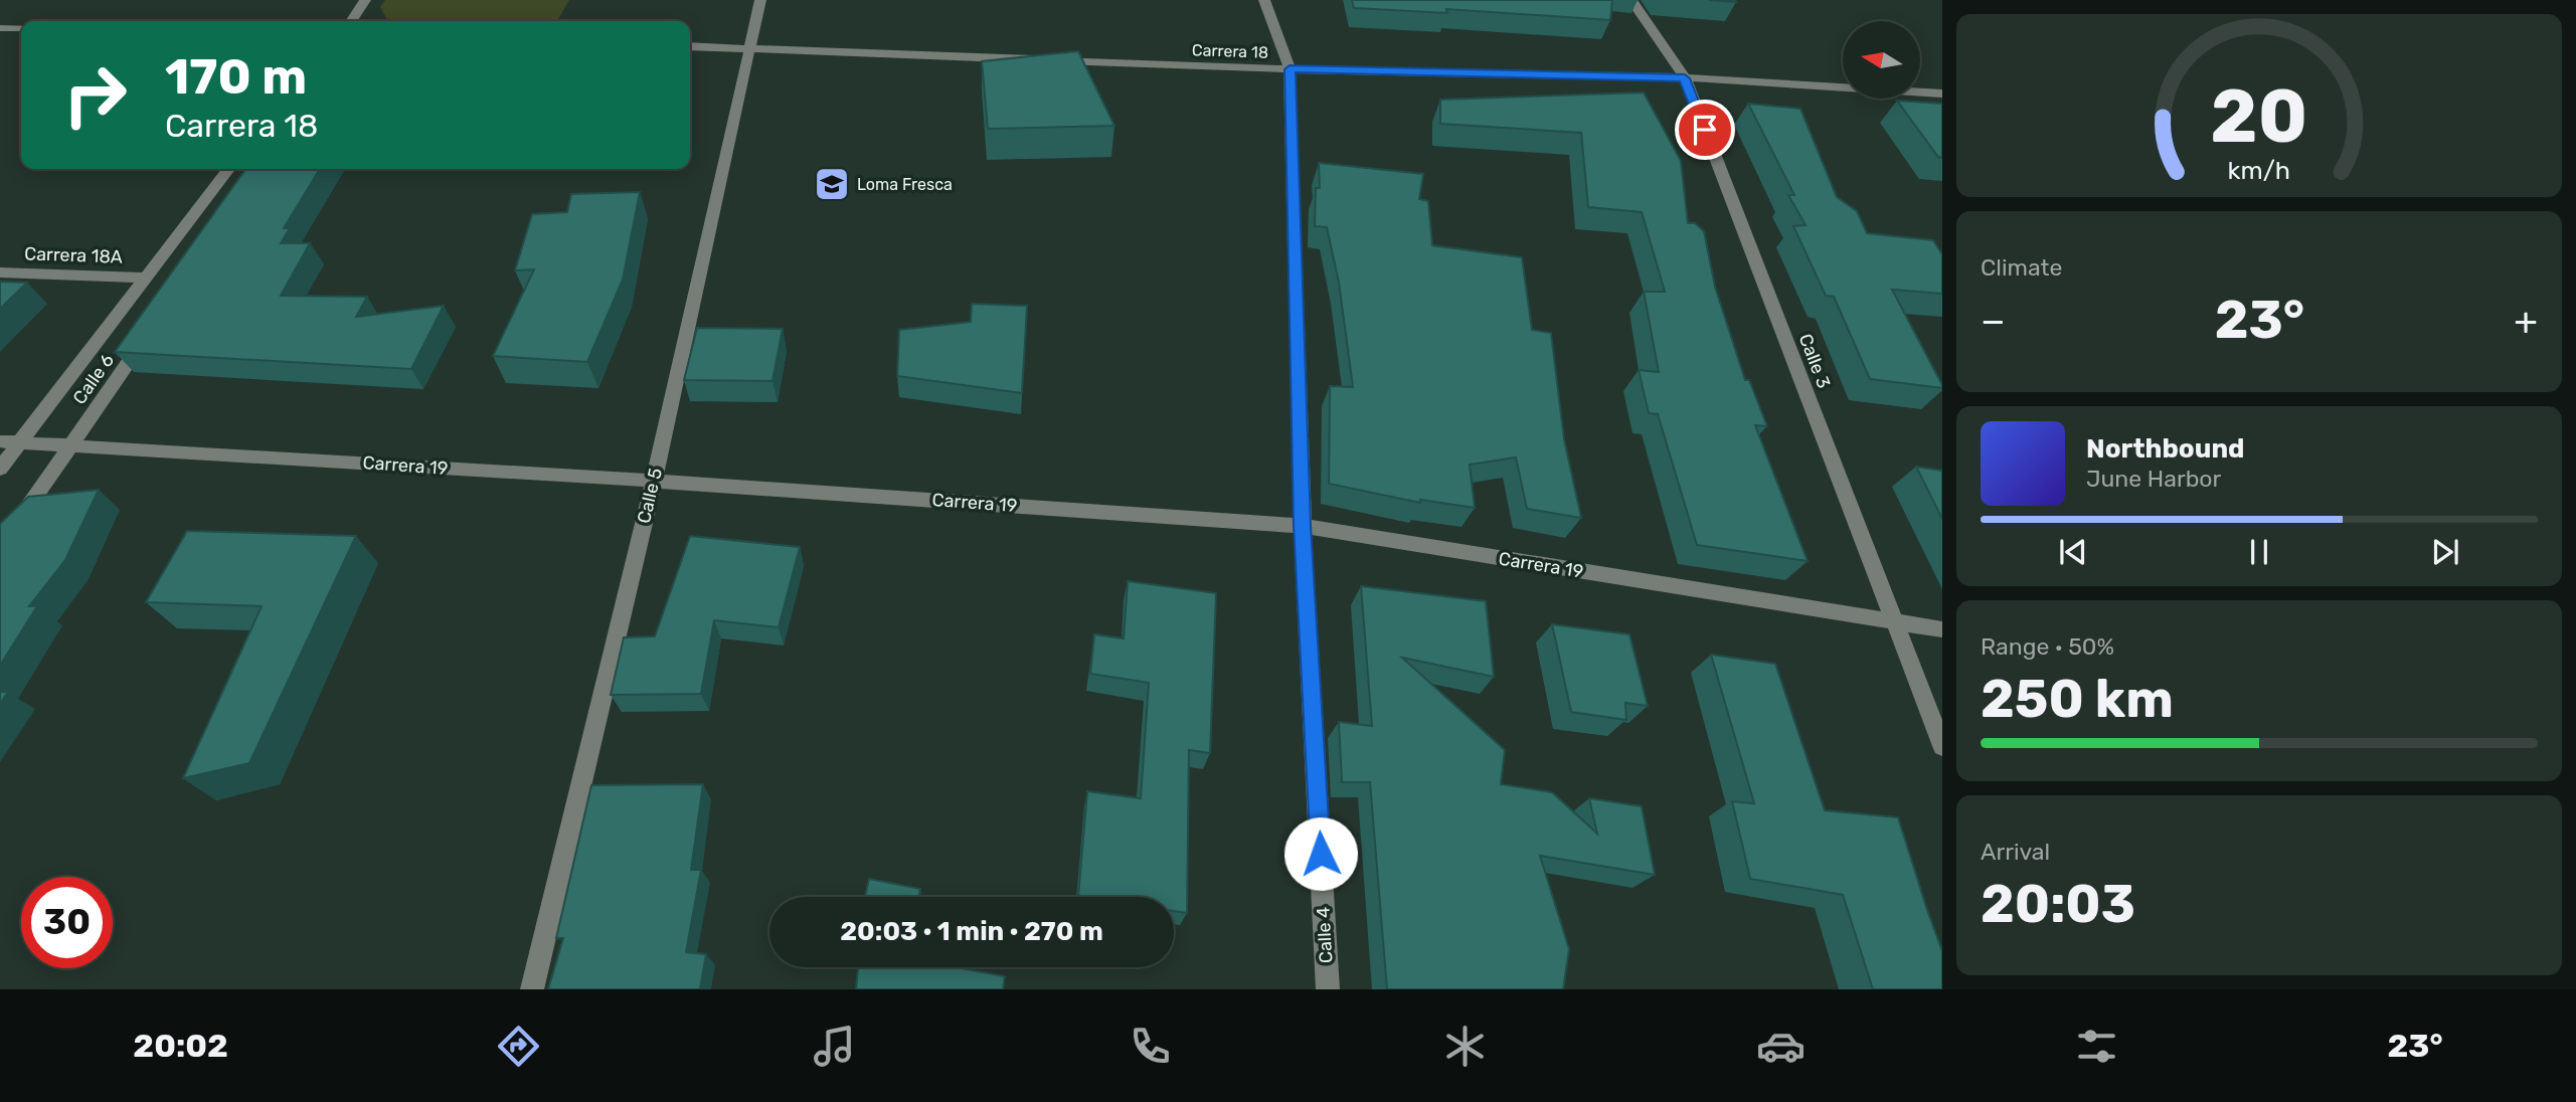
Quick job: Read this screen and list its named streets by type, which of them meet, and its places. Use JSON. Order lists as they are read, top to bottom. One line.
{"streets":{"street":["Carrera 18","Carrera 18A","Calle 3","Calle 6","Carrera 19","Calle 5","Calle 4"]},"crossings":[["Carrera 18","Calle 3"],["Carrera 18","Calle 4"],["Carrera 18A","Calle 6"],["Calle 3","Carrera 19"],["Calle 6","Carrera 19"],["Carrera 19","Calle 5"],["Carrera 19","Calle 4"]],"places":{"school or university":["Loma Fresca"]},"north":"left","page":{"turn":["170 m","Carrera 18"],"tile":["Climate",["Range · 50%","250 km"],["Arrival","20:03"]],"heat":["−","23°","+"],"song":["Northbound","June Harbor"],"limit":"30","trip":"20:03 · 1 min · 270 m","tabs":["20:02","23°"],"gauge":["20","km/h"]}}
